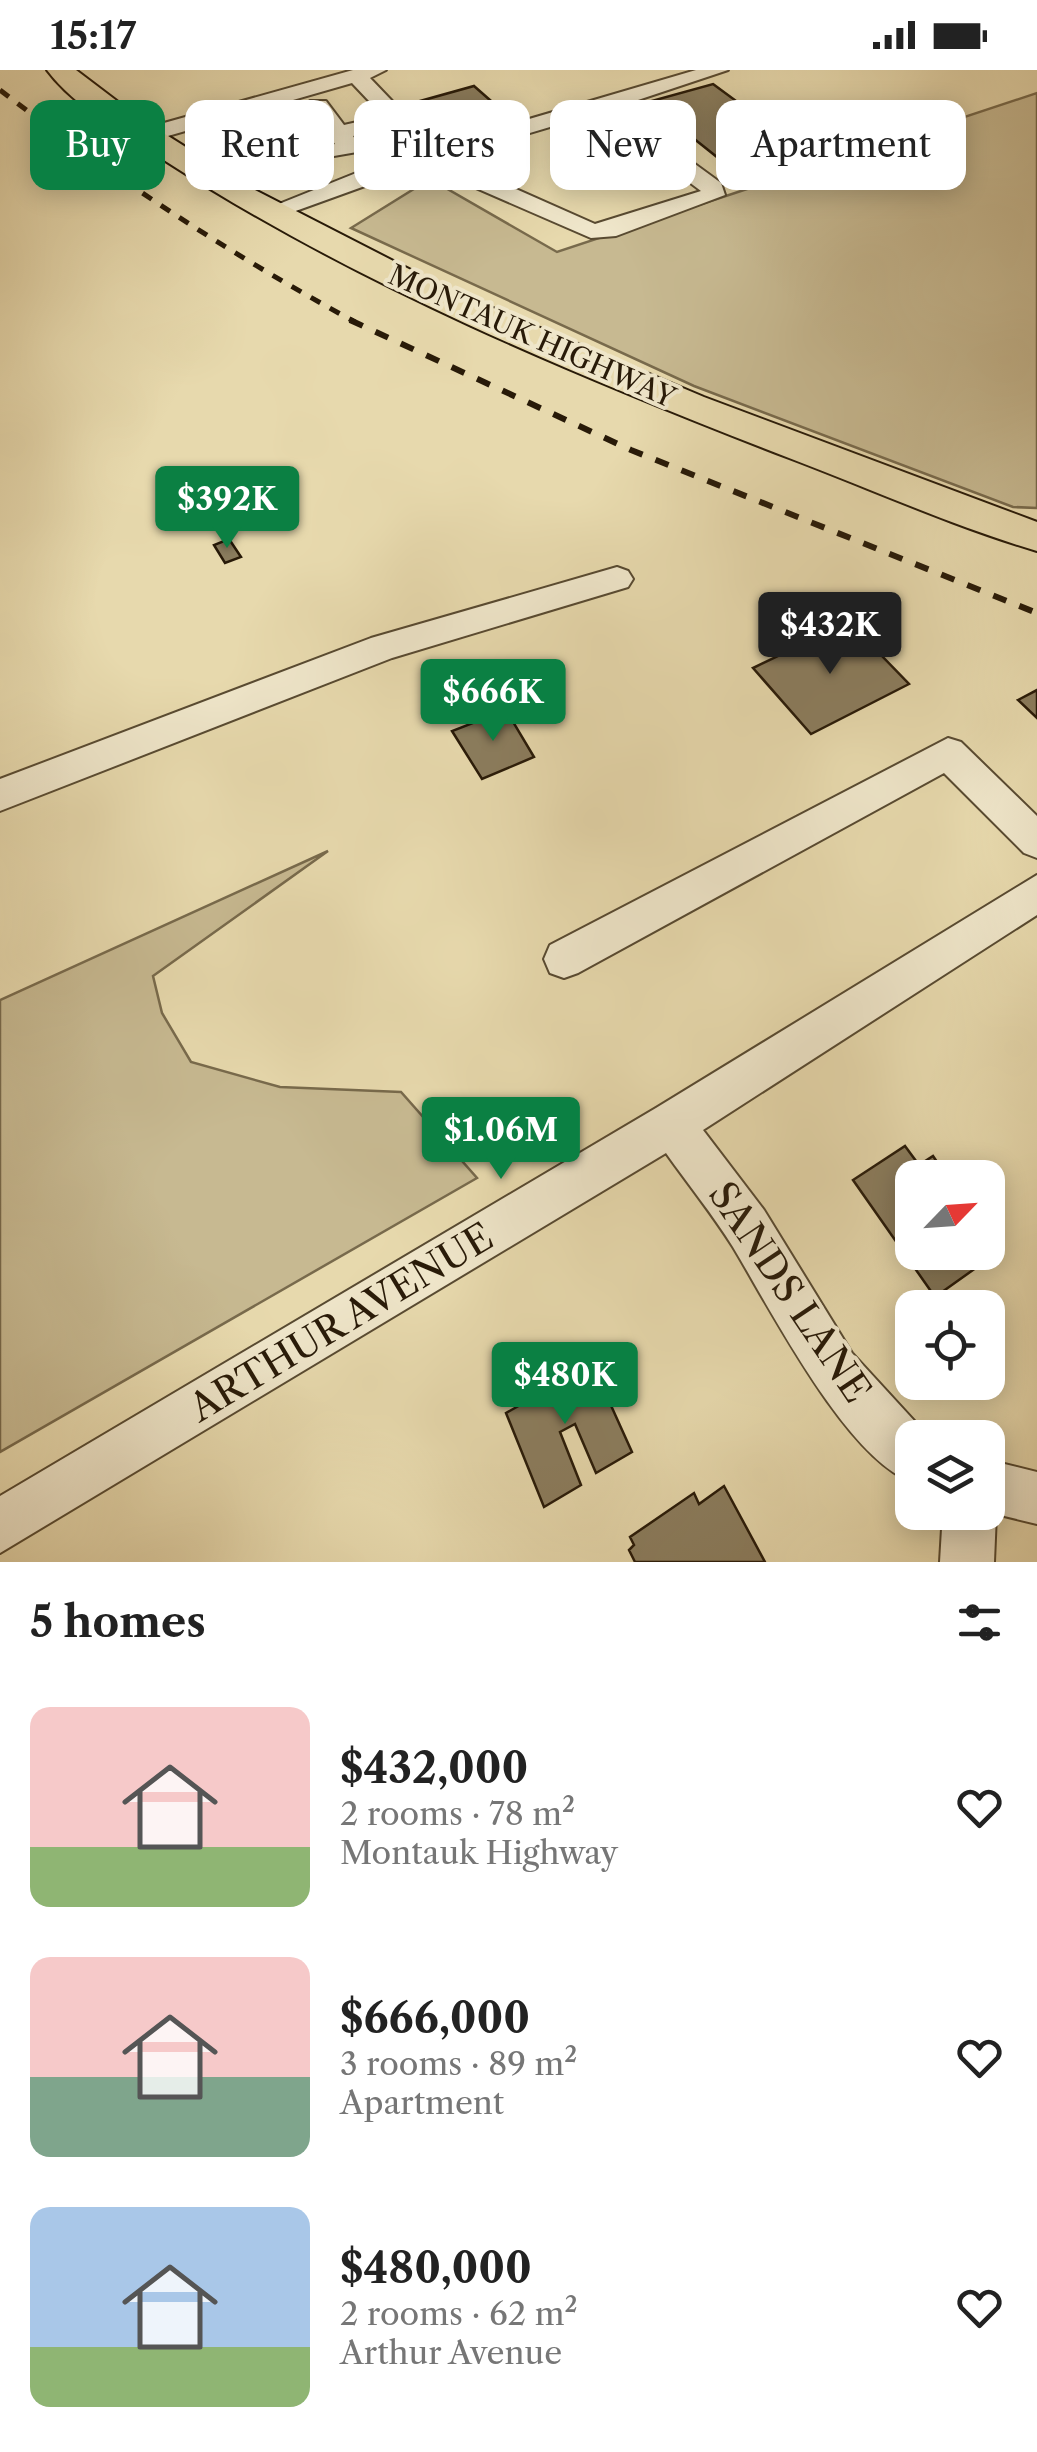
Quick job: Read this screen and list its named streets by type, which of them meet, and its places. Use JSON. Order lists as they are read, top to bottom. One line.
{"streets":{"main road":["MONTAUK HIGHWAY"],"street":["SANDS LANE","ARTHUR AVENUE"]},"crossings":[["SANDS LANE","ARTHUR AVENUE"]],"north":"top right","page":{"status":"15:17","chip":["Buy","Rent","Filters","New","Apartment"],"price":["$392K","$432K","$666K","$1.06M","$480K"],"heading":"5 homes","list":[{"name":"$432,000","note":"2 rooms · 78 m² · Montauk Highway"},{"name":"$666,000","note":"3 rooms · 89 m² · Apartment"},{"name":"$480,000","note":"2 rooms · 62 m² · Arthur Avenue"}]}}
